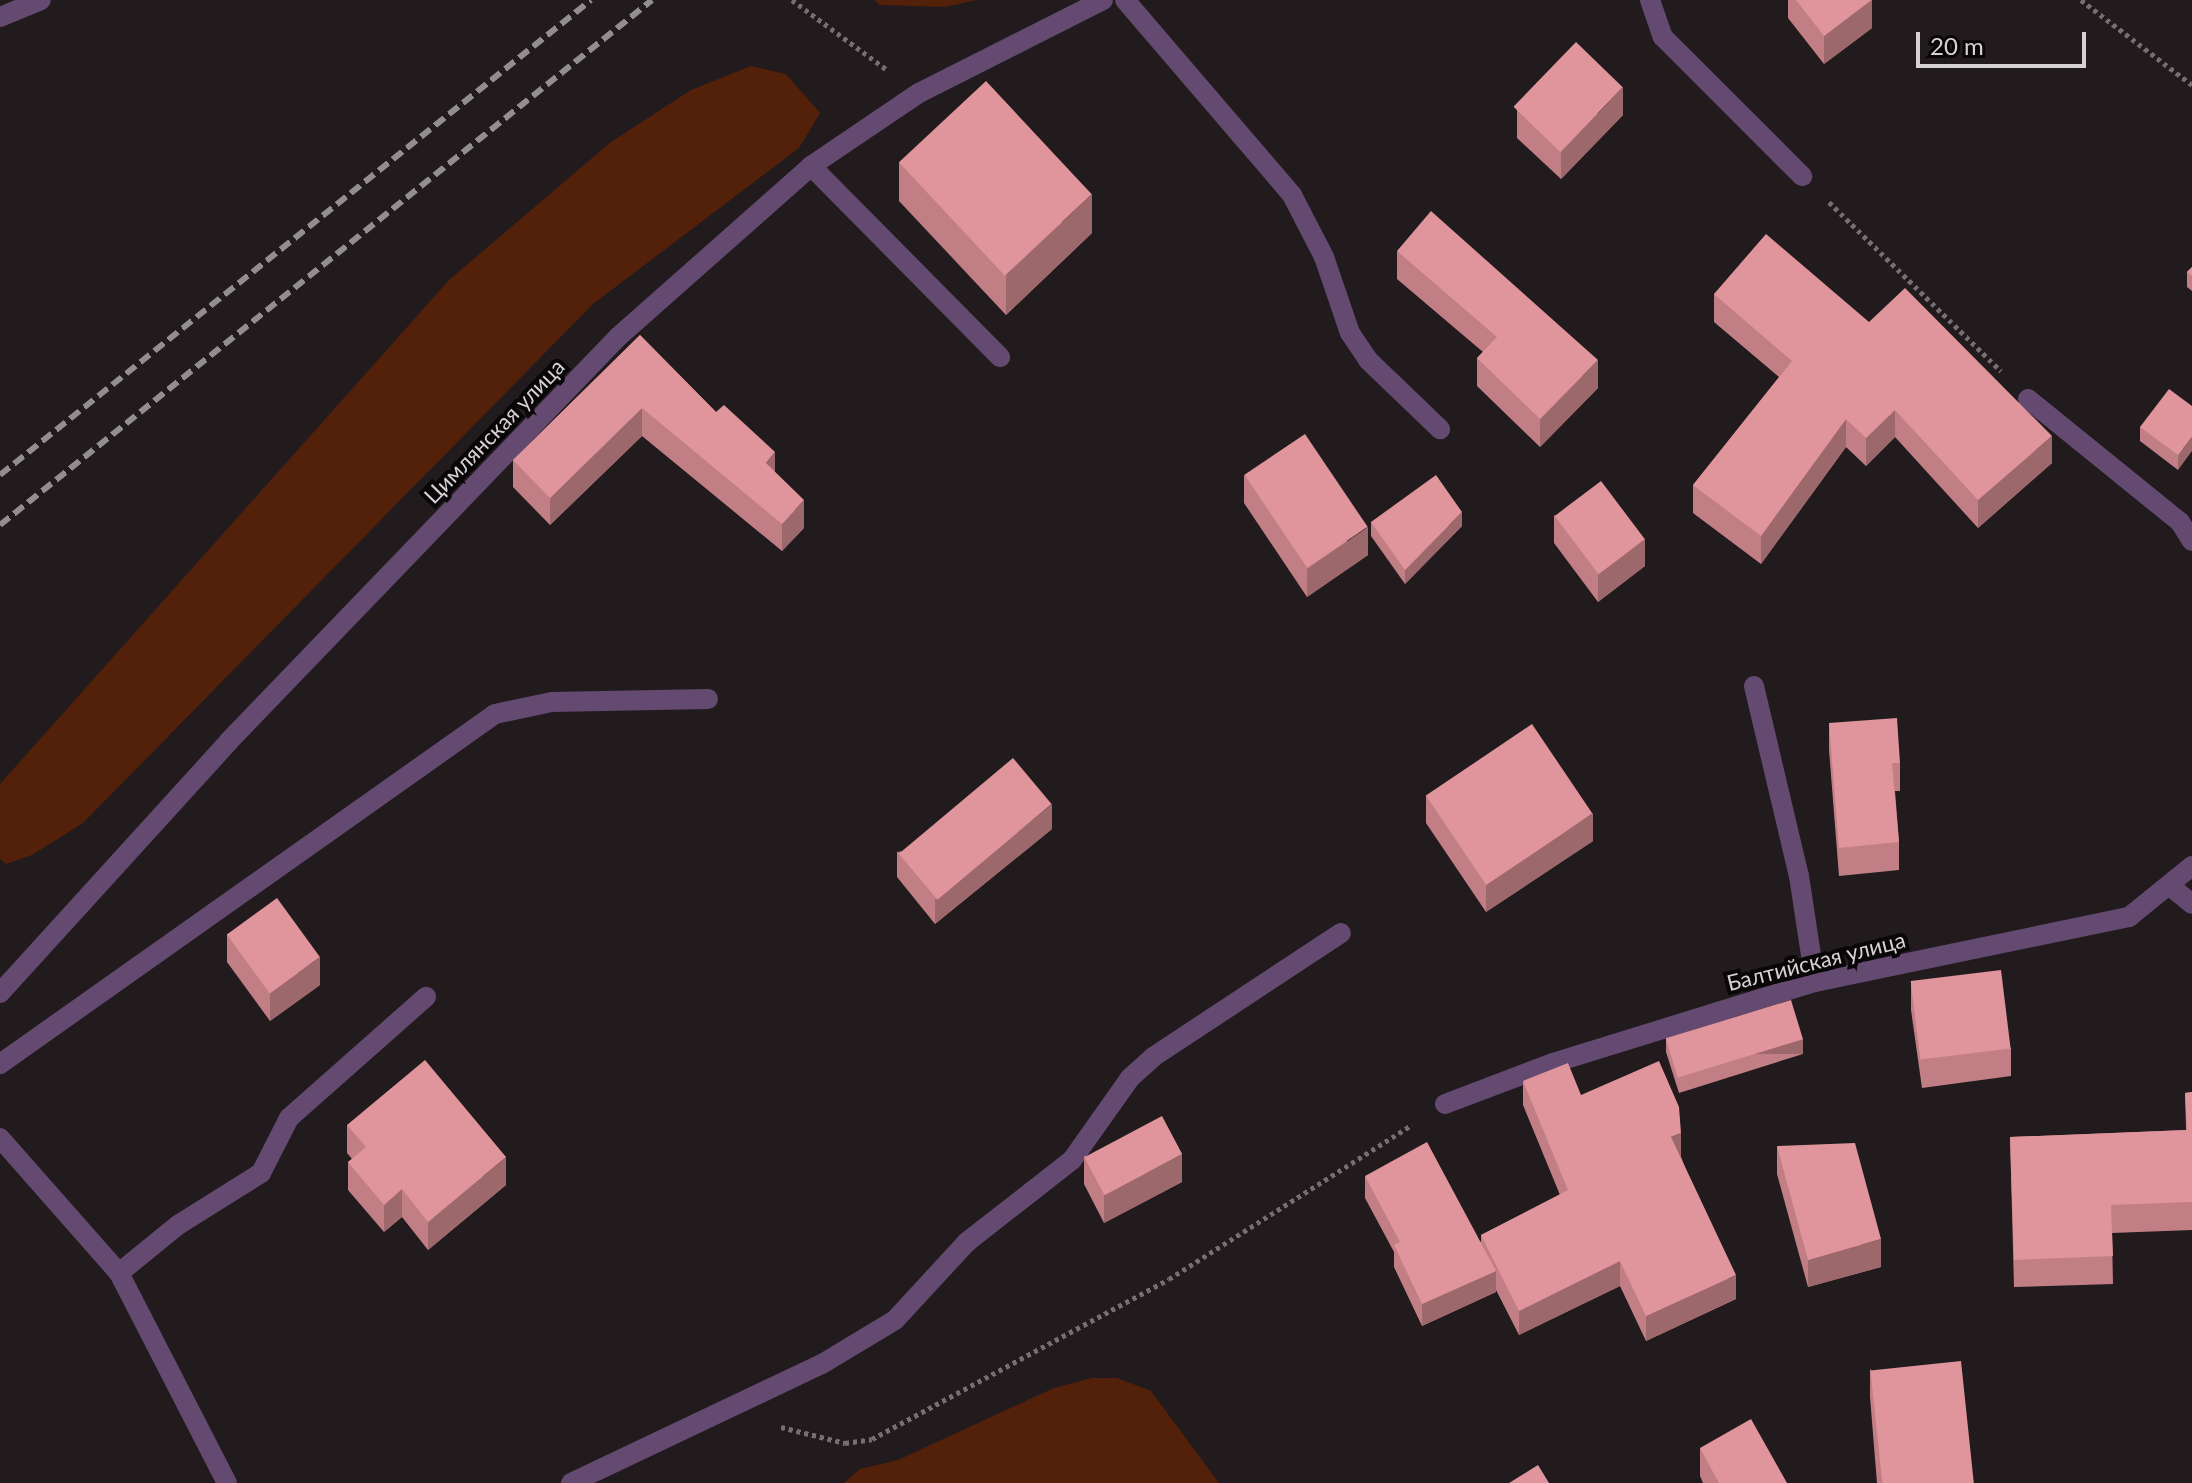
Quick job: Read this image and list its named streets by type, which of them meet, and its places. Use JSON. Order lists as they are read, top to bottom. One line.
{"streets":{"street":["Цимлянская улица","Балтийская улица"]},"scale_bar":"20 m"}
